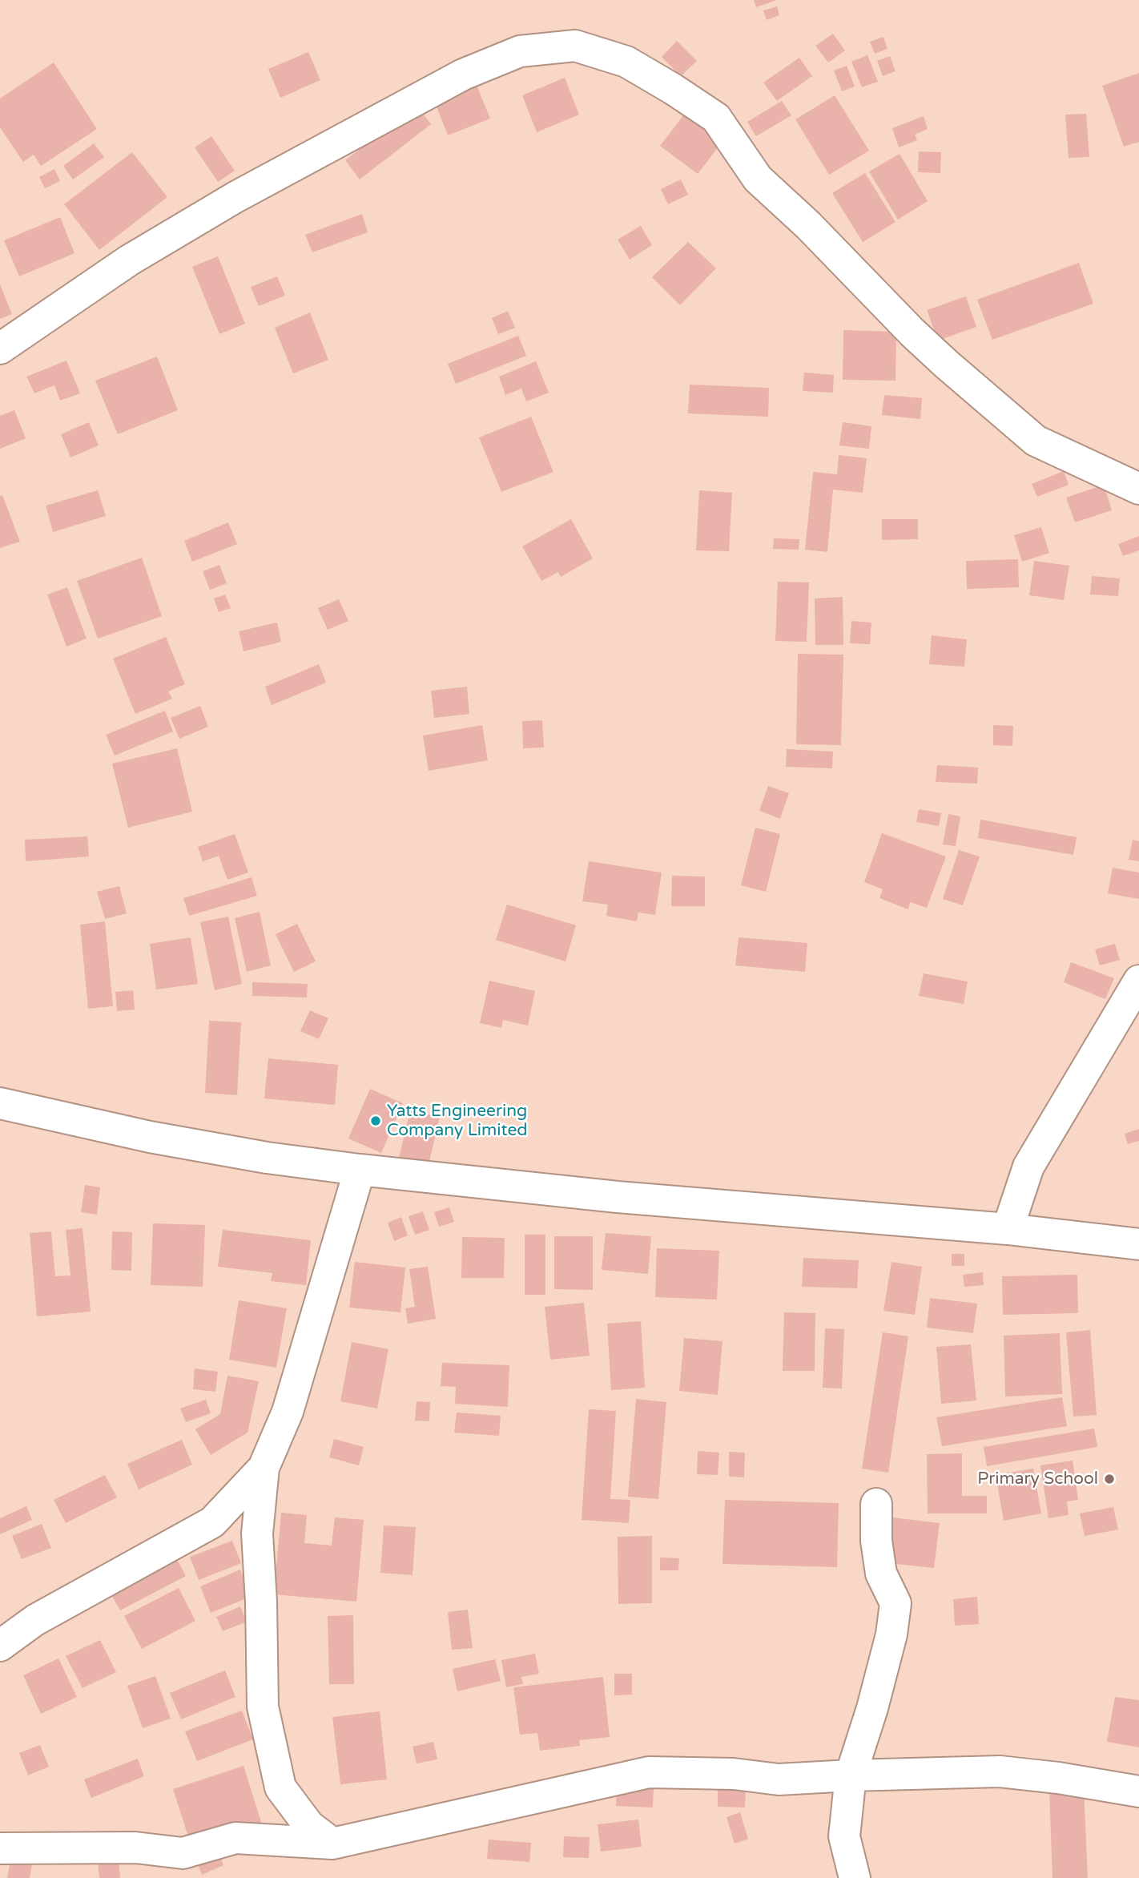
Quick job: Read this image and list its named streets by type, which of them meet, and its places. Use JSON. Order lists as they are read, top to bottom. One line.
{"places":["Yatts Engineering Company Limited","Primary School"]}
